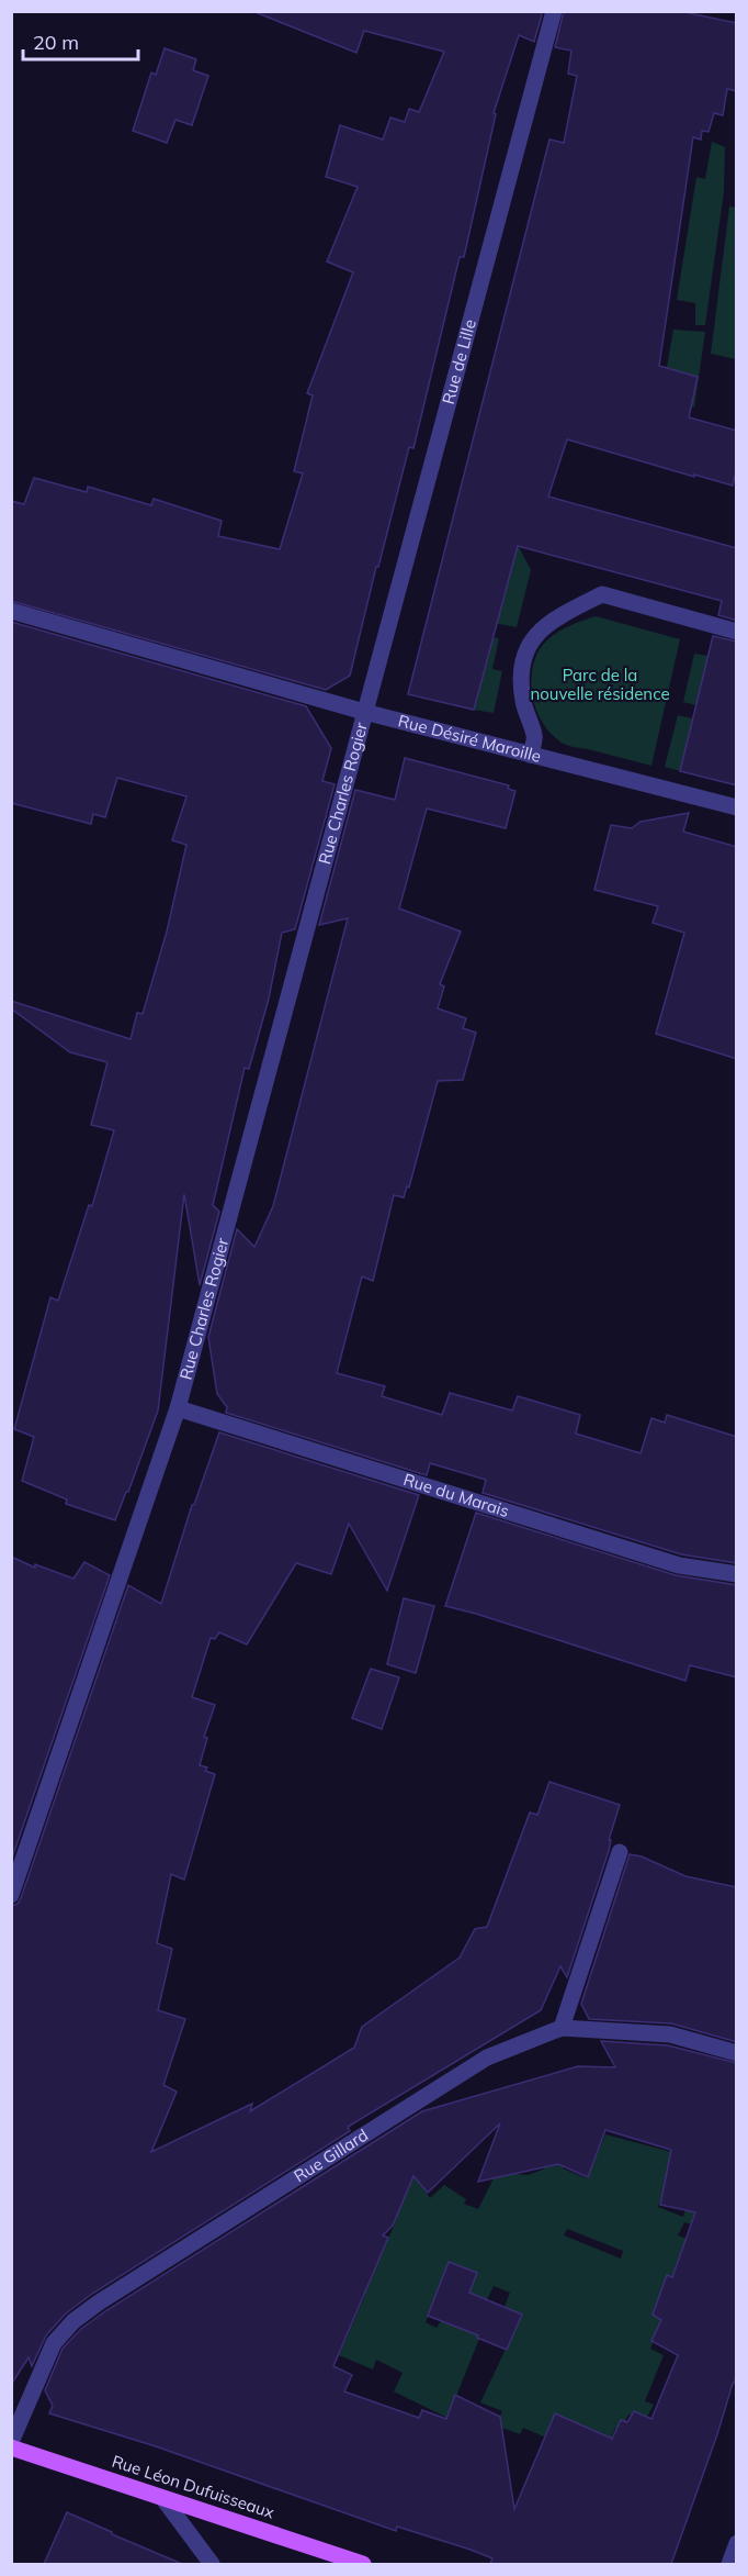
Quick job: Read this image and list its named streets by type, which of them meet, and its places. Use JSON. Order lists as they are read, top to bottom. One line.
{"streets":{"main road":["Rue Léon Dufuisseaux"],"street":["Rue de Lille","Rue Désiré Maroille","Rue Charles Rogier","Rue du Marais","Rue Gillard"]},"crossings":[["Rue de Lille","Rue Désiré Maroille"],["Rue de Lille","Rue Charles Rogier"],["Rue Désiré Maroille","Rue Charles Rogier"],["Rue Charles Rogier","Rue du Marais"],["Rue Gillard","Rue Léon Dufuisseaux"]],"parks":["Parc de la nouvelle résidence"],"scale_bar":"20 m"}
